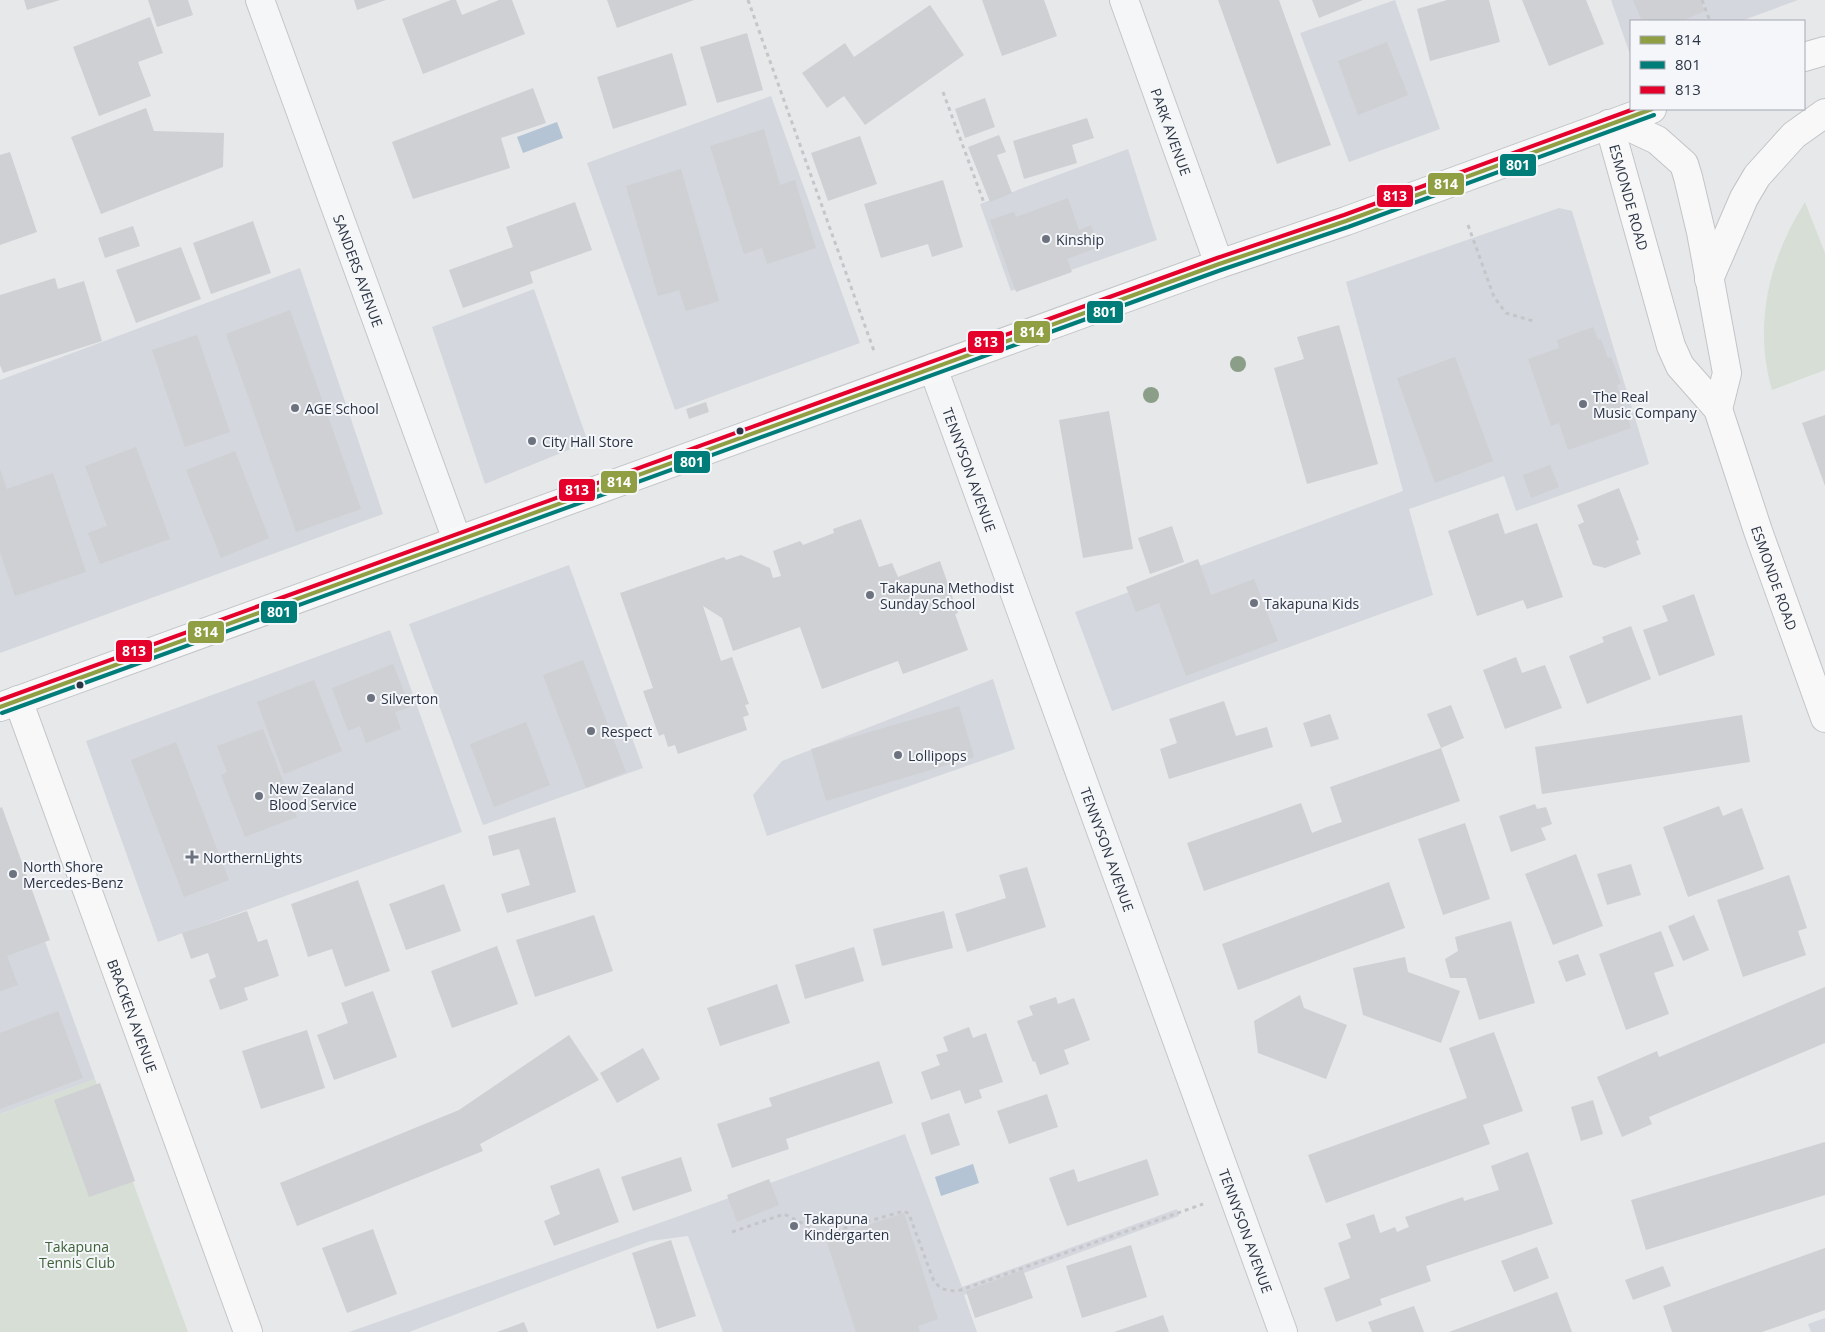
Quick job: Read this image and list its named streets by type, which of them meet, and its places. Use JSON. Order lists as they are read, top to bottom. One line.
{"streets":{"main road":["ESMONDE ROAD","BRACKEN AVENUE"],"street":["PARK AVENUE","SANDERS AVENUE","TENNYSON AVENUE"]},"parks":["Takapuna Tennis Club"],"places":{"other":["Kinship","The Real Music Company","AGE School","City Hall Store","Takapuna Methodist Sunday School","Takapuna Kids","Silverton","Respect","Lollipops","New Zealand Blood Service","North Shore Mercedes-Benz","Takapuna Kindergarten"],"health":["NorthernLights"]},"lines":["transit line 814","transit line 813","transit line 801"],"legend":["814","801","813"]}
